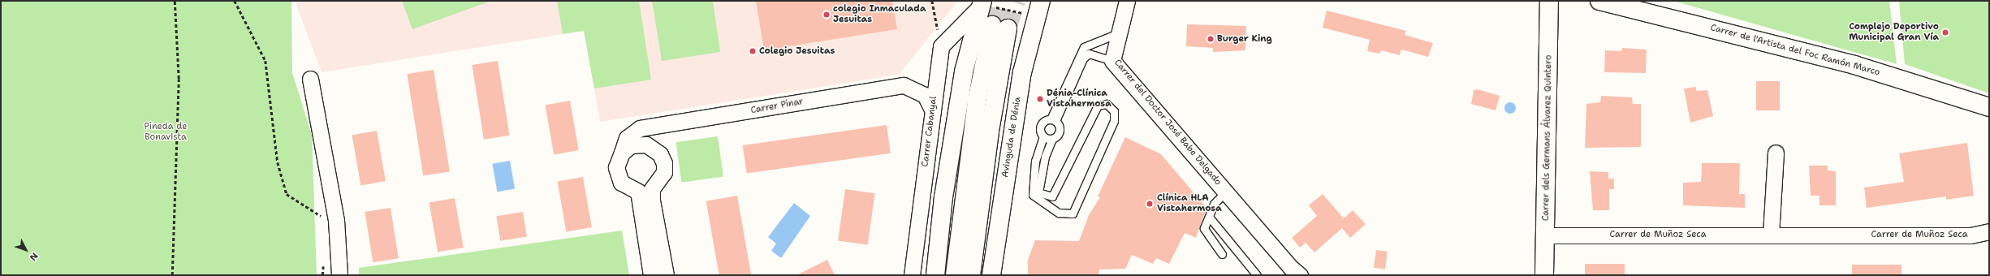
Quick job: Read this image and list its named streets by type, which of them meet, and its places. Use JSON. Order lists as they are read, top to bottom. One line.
{"streets":{"main road":["Carrer de l'Artista del Foc Ramón Marco","Avinguda de Dénia","Carrer dels Germans Álvarez Quintero"],"street":["Carrer Pinar","Carrer del Doctor José Babe Delgado","Carrer Cabanyal","Carrer de Muñoz Seca"]},"crossings":[["Carrer Pinar","Carrer Cabanyal"],["Carrer dels Germans Álvarez Quintero","Carrer de Muñoz Seca"]],"parks":["Pineda de Bonavista"],"places":["colegio Inmaculada Jesuitas","Complejo Deportivo Municipal Gran Vía","Burger King","Colegio Jesuitas","Dénia-Clínica Vistahermosa","Clínica HLA Vistahermosa"],"north":"bottom right"}
